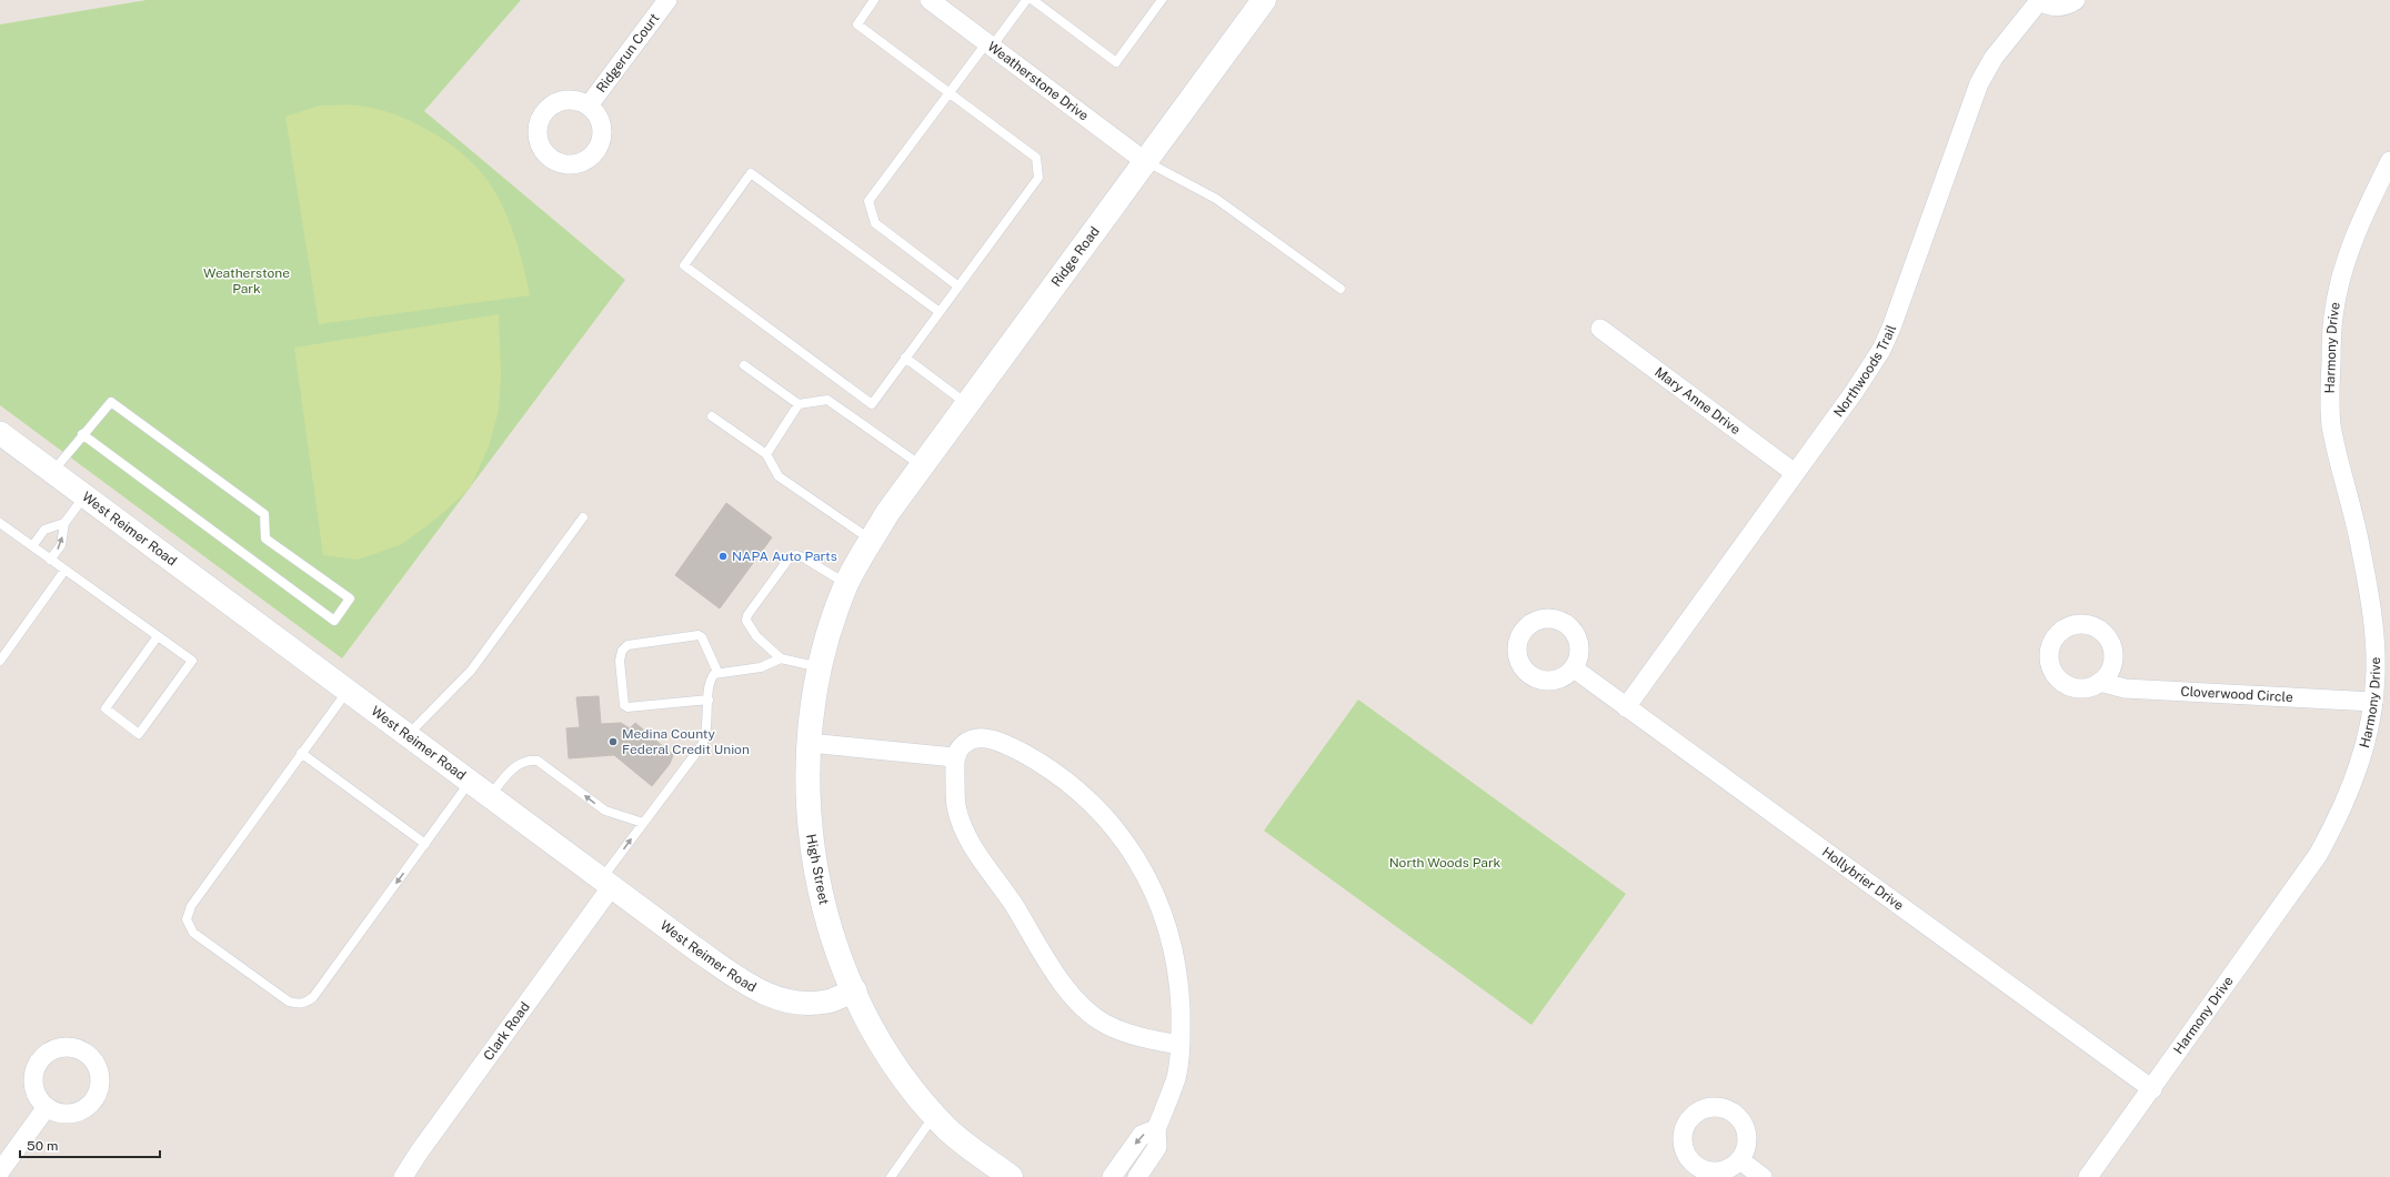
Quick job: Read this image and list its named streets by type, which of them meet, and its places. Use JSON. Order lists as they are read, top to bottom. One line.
{"streets":{"main road":["Ridge Road","High Street"],"street":["Ridgerun Court","Weatherstone Drive","Harmony Drive","Northwoods Trail","Mary Anne Drive","West Reimer Road","Cloverwood Circle","Hollybrier Drive","Clark Road"]},"crossings":[["Weatherstone Drive","Ridge Road"],["Ridge Road","High Street"],["Harmony Drive","Cloverwood Circle"],["Harmony Drive","Hollybrier Drive"],["Northwoods Trail","Mary Anne Drive"],["Northwoods Trail","Hollybrier Drive"],["West Reimer Road","High Street"],["West Reimer Road","Clark Road"]],"parks":["Weatherstone Park","North Woods Park"],"places":["NAPA Auto Parts","Medina County Federal Credit Union"],"scale_bar":"50 m"}
